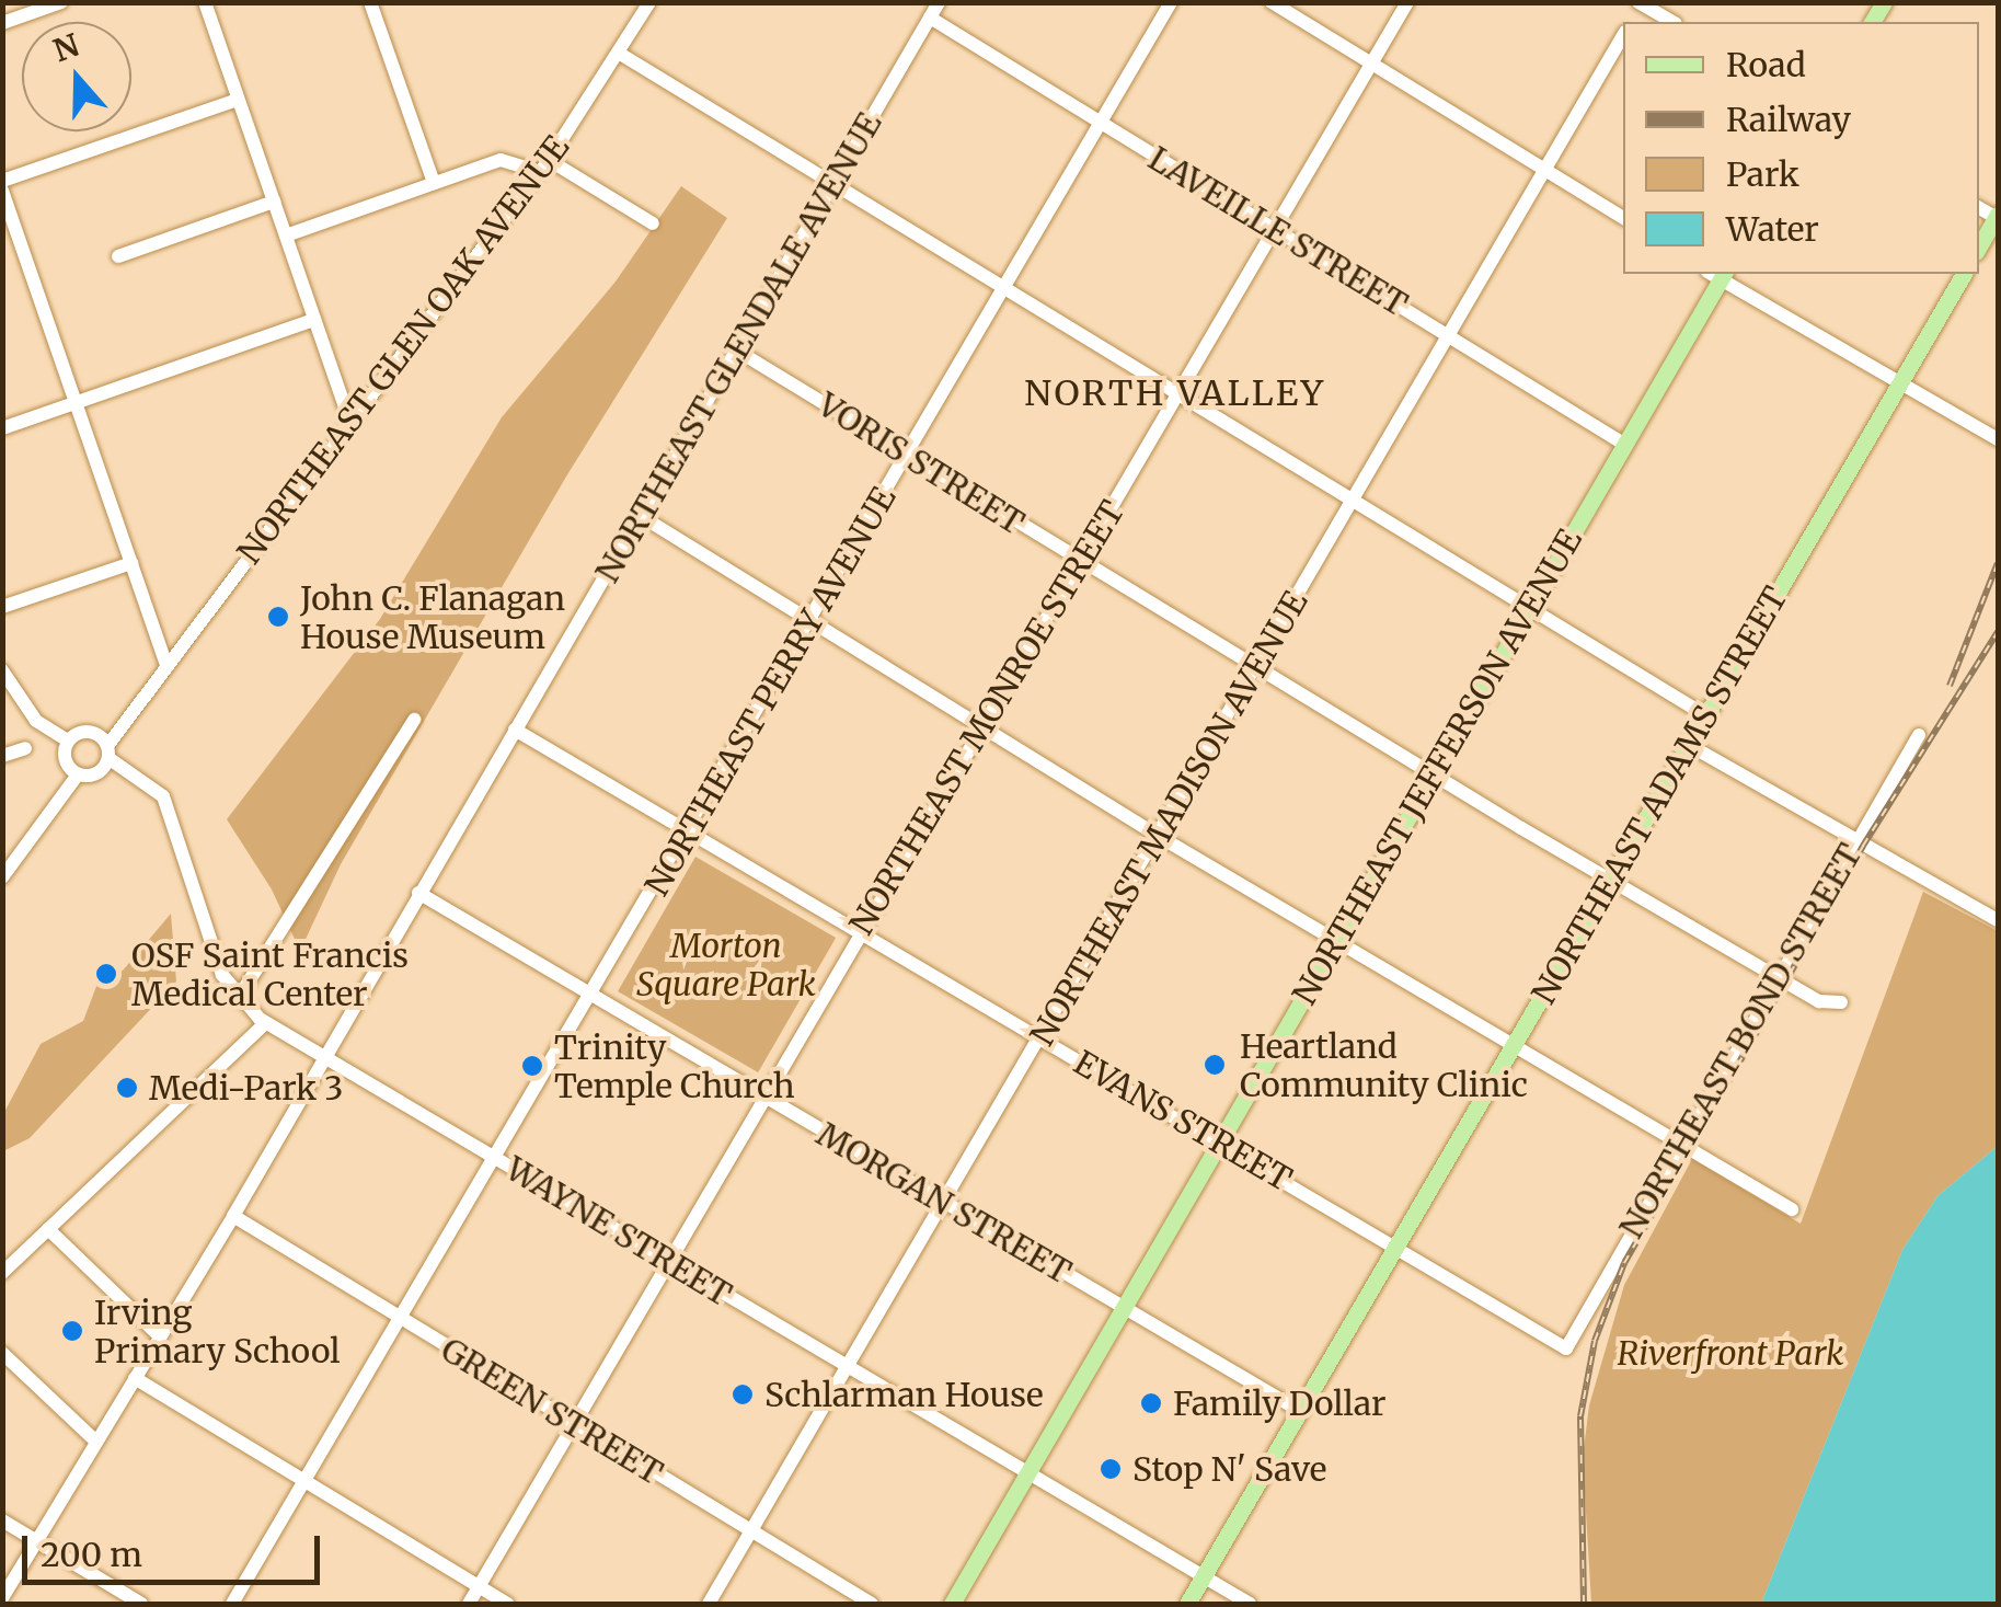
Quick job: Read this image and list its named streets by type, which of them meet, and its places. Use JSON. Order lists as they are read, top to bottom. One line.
{"streets":{"main road":["NORTHEAST JEFFERSON AVENUE","NORTHEAST ADAMS STREET"],"street":["LAVEILLE STREET","NORTHEAST GLENDALE AVENUE","NORTHEAST GLEN OAK AVENUE","VORIS STREET","NORTHEAST PERRY AVENUE","NORTHEAST MONROE STREET","NORTHEAST MADISON AVENUE","NORTHEAST BOND STREET","EVANS STREET","MORGAN STREET","WAYNE STREET","GREEN STREET"]},"crossings":[["LAVEILLE STREET","NORTHEAST GLENDALE AVENUE"],["LAVEILLE STREET","NORTHEAST PERRY AVENUE"],["LAVEILLE STREET","NORTHEAST MONROE STREET"],["LAVEILLE STREET","NORTHEAST JEFFERSON AVENUE"],["LAVEILLE STREET","NORTHEAST MADISON AVENUE"],["NORTHEAST GLENDALE AVENUE","VORIS STREET"],["NORTHEAST GLENDALE AVENUE","EVANS STREET"],["NORTHEAST GLENDALE AVENUE","MORGAN STREET"],["NORTHEAST GLENDALE AVENUE","WAYNE STREET"],["NORTHEAST GLENDALE AVENUE","GREEN STREET"],["NORTHEAST GLEN OAK AVENUE","WAYNE STREET"],["VORIS STREET","NORTHEAST PERRY AVENUE"],["VORIS STREET","NORTHEAST MONROE STREET"],["VORIS STREET","NORTHEAST JEFFERSON AVENUE"],["VORIS STREET","NORTHEAST ADAMS STREET"],["VORIS STREET","NORTHEAST MADISON AVENUE"],["VORIS STREET","NORTHEAST BOND STREET"],["NORTHEAST PERRY AVENUE","EVANS STREET"],["NORTHEAST PERRY AVENUE","MORGAN STREET"],["NORTHEAST PERRY AVENUE","WAYNE STREET"],["NORTHEAST PERRY AVENUE","GREEN STREET"],["NORTHEAST MONROE STREET","EVANS STREET"],["NORTHEAST MONROE STREET","MORGAN STREET"],["NORTHEAST MONROE STREET","WAYNE STREET"],["NORTHEAST MONROE STREET","GREEN STREET"],["NORTHEAST JEFFERSON AVENUE","EVANS STREET"],["NORTHEAST JEFFERSON AVENUE","MORGAN STREET"],["NORTHEAST JEFFERSON AVENUE","WAYNE STREET"],["NORTHEAST ADAMS STREET","EVANS STREET"],["NORTHEAST ADAMS STREET","MORGAN STREET"],["NORTHEAST ADAMS STREET","WAYNE STREET"],["NORTHEAST MADISON AVENUE","EVANS STREET"],["NORTHEAST MADISON AVENUE","MORGAN STREET"],["NORTHEAST MADISON AVENUE","WAYNE STREET"],["NORTHEAST MADISON AVENUE","GREEN STREET"],["NORTHEAST BOND STREET","EVANS STREET"]],"districts":["NORTH VALLEY"],"parks":["Morton Square Park","Riverfront Park"],"places":["John C. Flanagan House Museum","OSF Saint Francis Medical Center","Heartland Community Clinic","Trinity Temple Church","Medi-Park 3","Irving Primary School","Schlarman House","Family Dollar","Stop N' Save"],"legend":["Road","Railway","Park","Water"],"scale_bar":"200 m","north":"top"}
